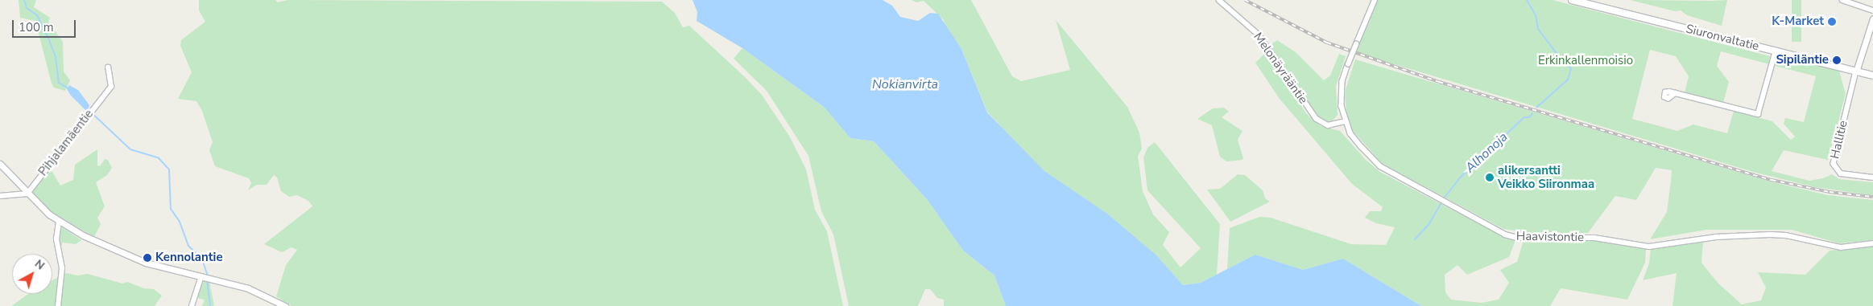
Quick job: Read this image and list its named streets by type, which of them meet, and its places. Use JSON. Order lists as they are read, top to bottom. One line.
{"streets":{"main road":["Siuronvaltatie"],"street":["Melonäyrääntie","Hallitie","Pihjalamäentie","Haavistontie"]},"crossings":[["Siuronvaltatie","Hallitie"],["Melonäyrääntie","Haavistontie"]],"water":["Nokianvirta","Alhonoja"],"parks":["Erkinkallenmoisio"],"places":["K-Market","Sipiläntie","alikersantti Veikko Siironmaa","Kennolantie"],"scale_bar":"100 m","north":"top right"}
